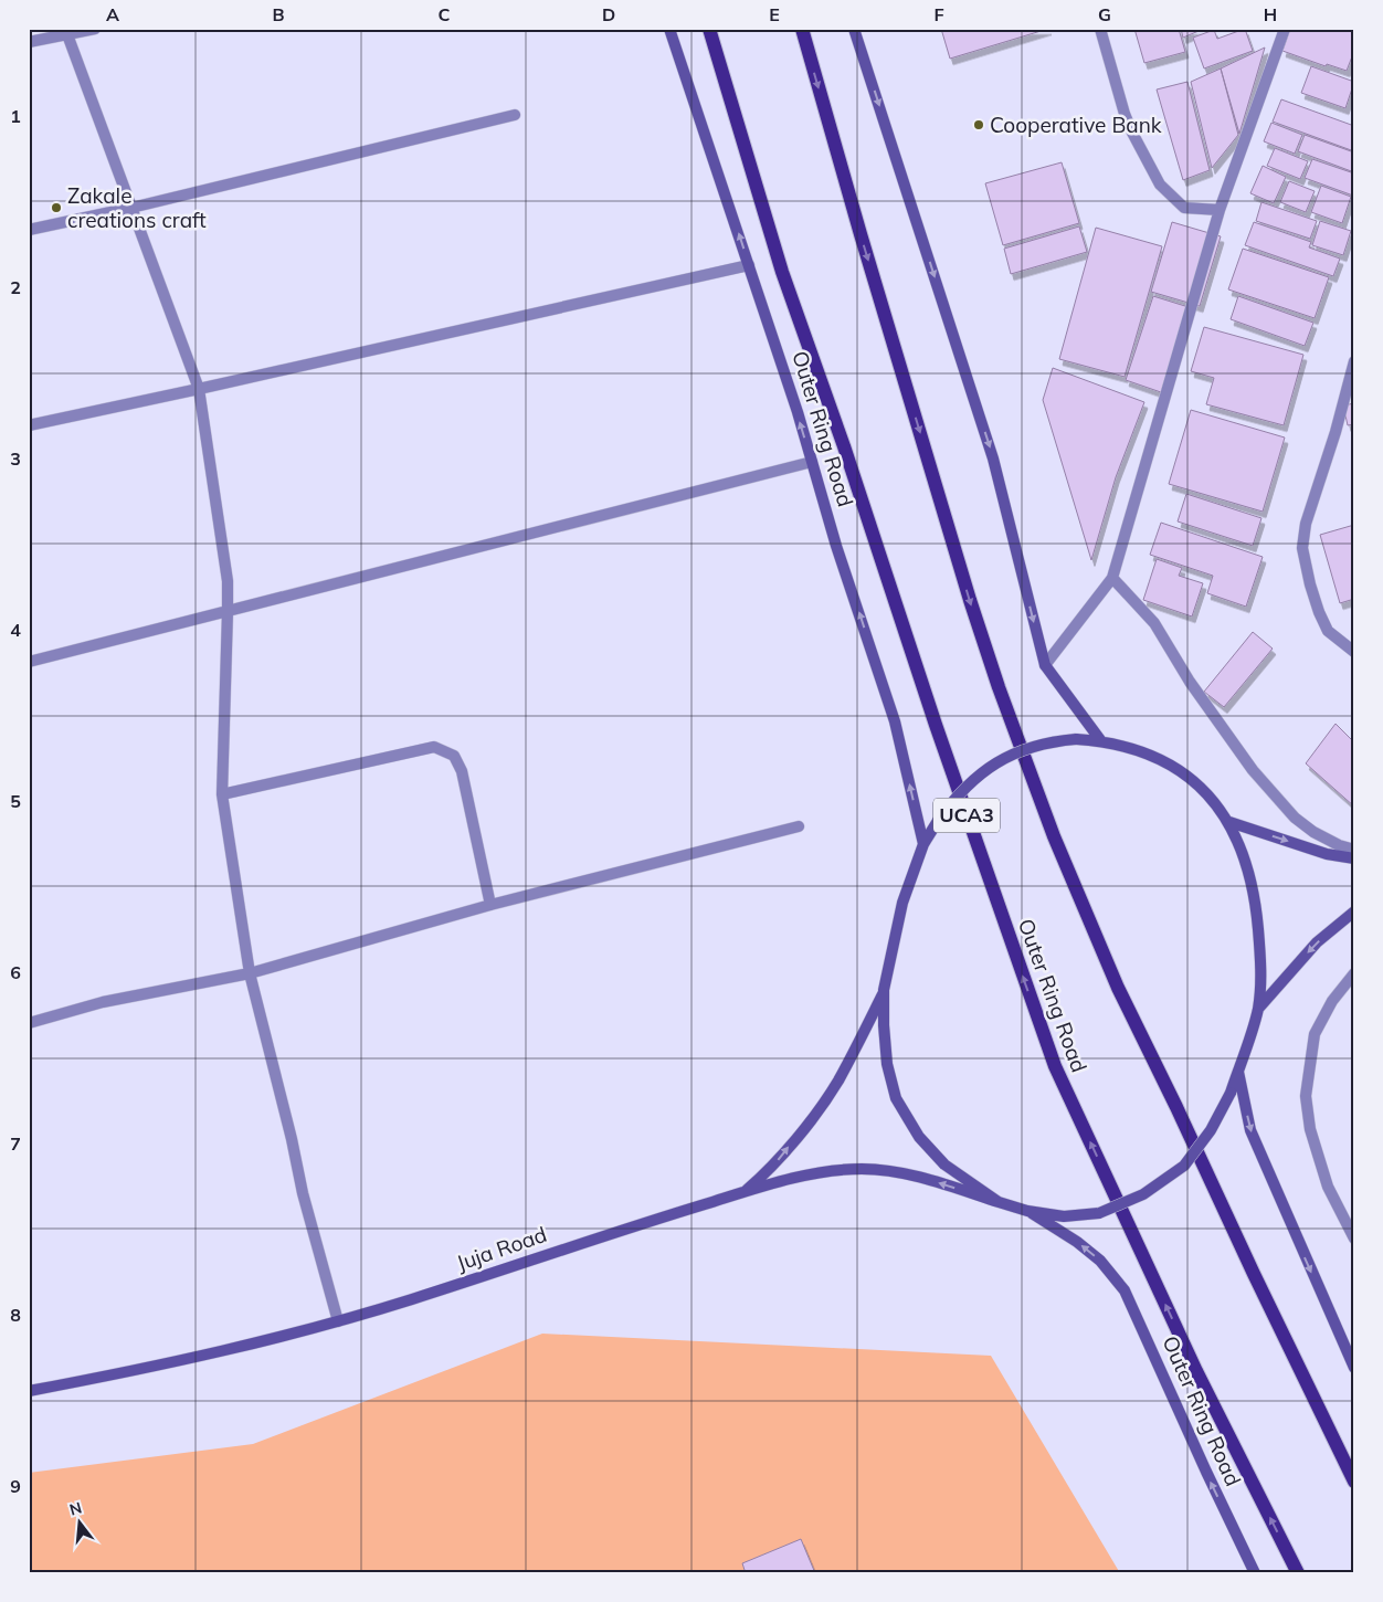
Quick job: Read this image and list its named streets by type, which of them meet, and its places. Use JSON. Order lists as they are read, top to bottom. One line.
{"streets":{"main road":["Outer Ring Road","UCA3","Juja Road"]},"crossings":[["Outer Ring Road","Juja Road"]],"places":["Cooperative Bank","Zakale creations craft"],"north":"top","grid":{"columns":["A","B","C","D","E","F","G","H"],"rows":["1","2","3","4","5","6","7","8","9"]}}
